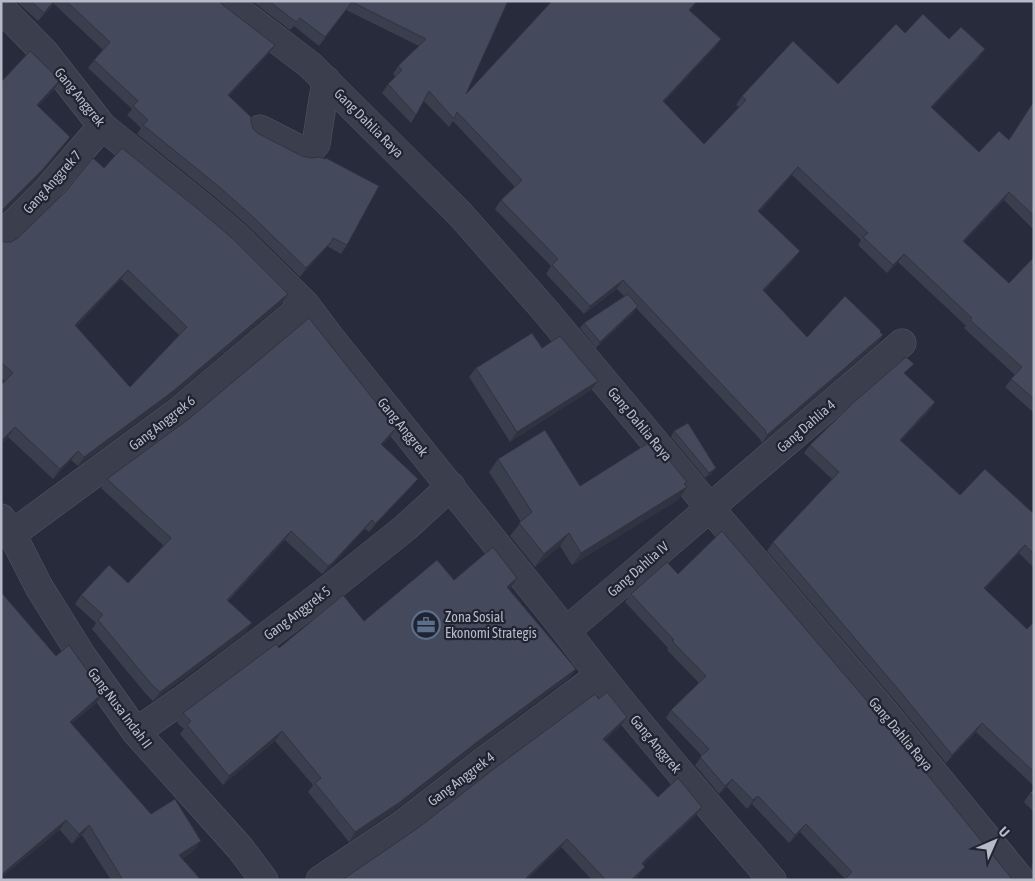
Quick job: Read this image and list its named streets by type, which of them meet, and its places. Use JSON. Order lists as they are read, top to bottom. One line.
{"streets":{"street":["Gang Anggrek","Gang Dahlia Raya","Gang Anggrek 7","Gang Anggrek 6","Gang Dahlia 4","Gang Dahlia IV","Gang Anggrek 5","Gang Nusa Indah II","Gang Anggrek 4"]},"crossings":[["Gang Anggrek","Gang Anggrek 7"],["Gang Anggrek","Gang Anggrek 6"],["Gang Anggrek","Gang Dahlia IV"],["Gang Anggrek","Gang Anggrek 5"],["Gang Anggrek","Gang Anggrek 4"],["Gang Dahlia Raya","Gang Dahlia 4"],["Gang Dahlia Raya","Gang Dahlia IV"],["Gang Anggrek 6","Gang Nusa Indah II"],["Gang Dahlia 4","Gang Dahlia IV"],["Gang Anggrek 5","Gang Nusa Indah II"]],"places":{"office":["Zona Sosial Ekonomi Strategis"]},"north":"top right"}
